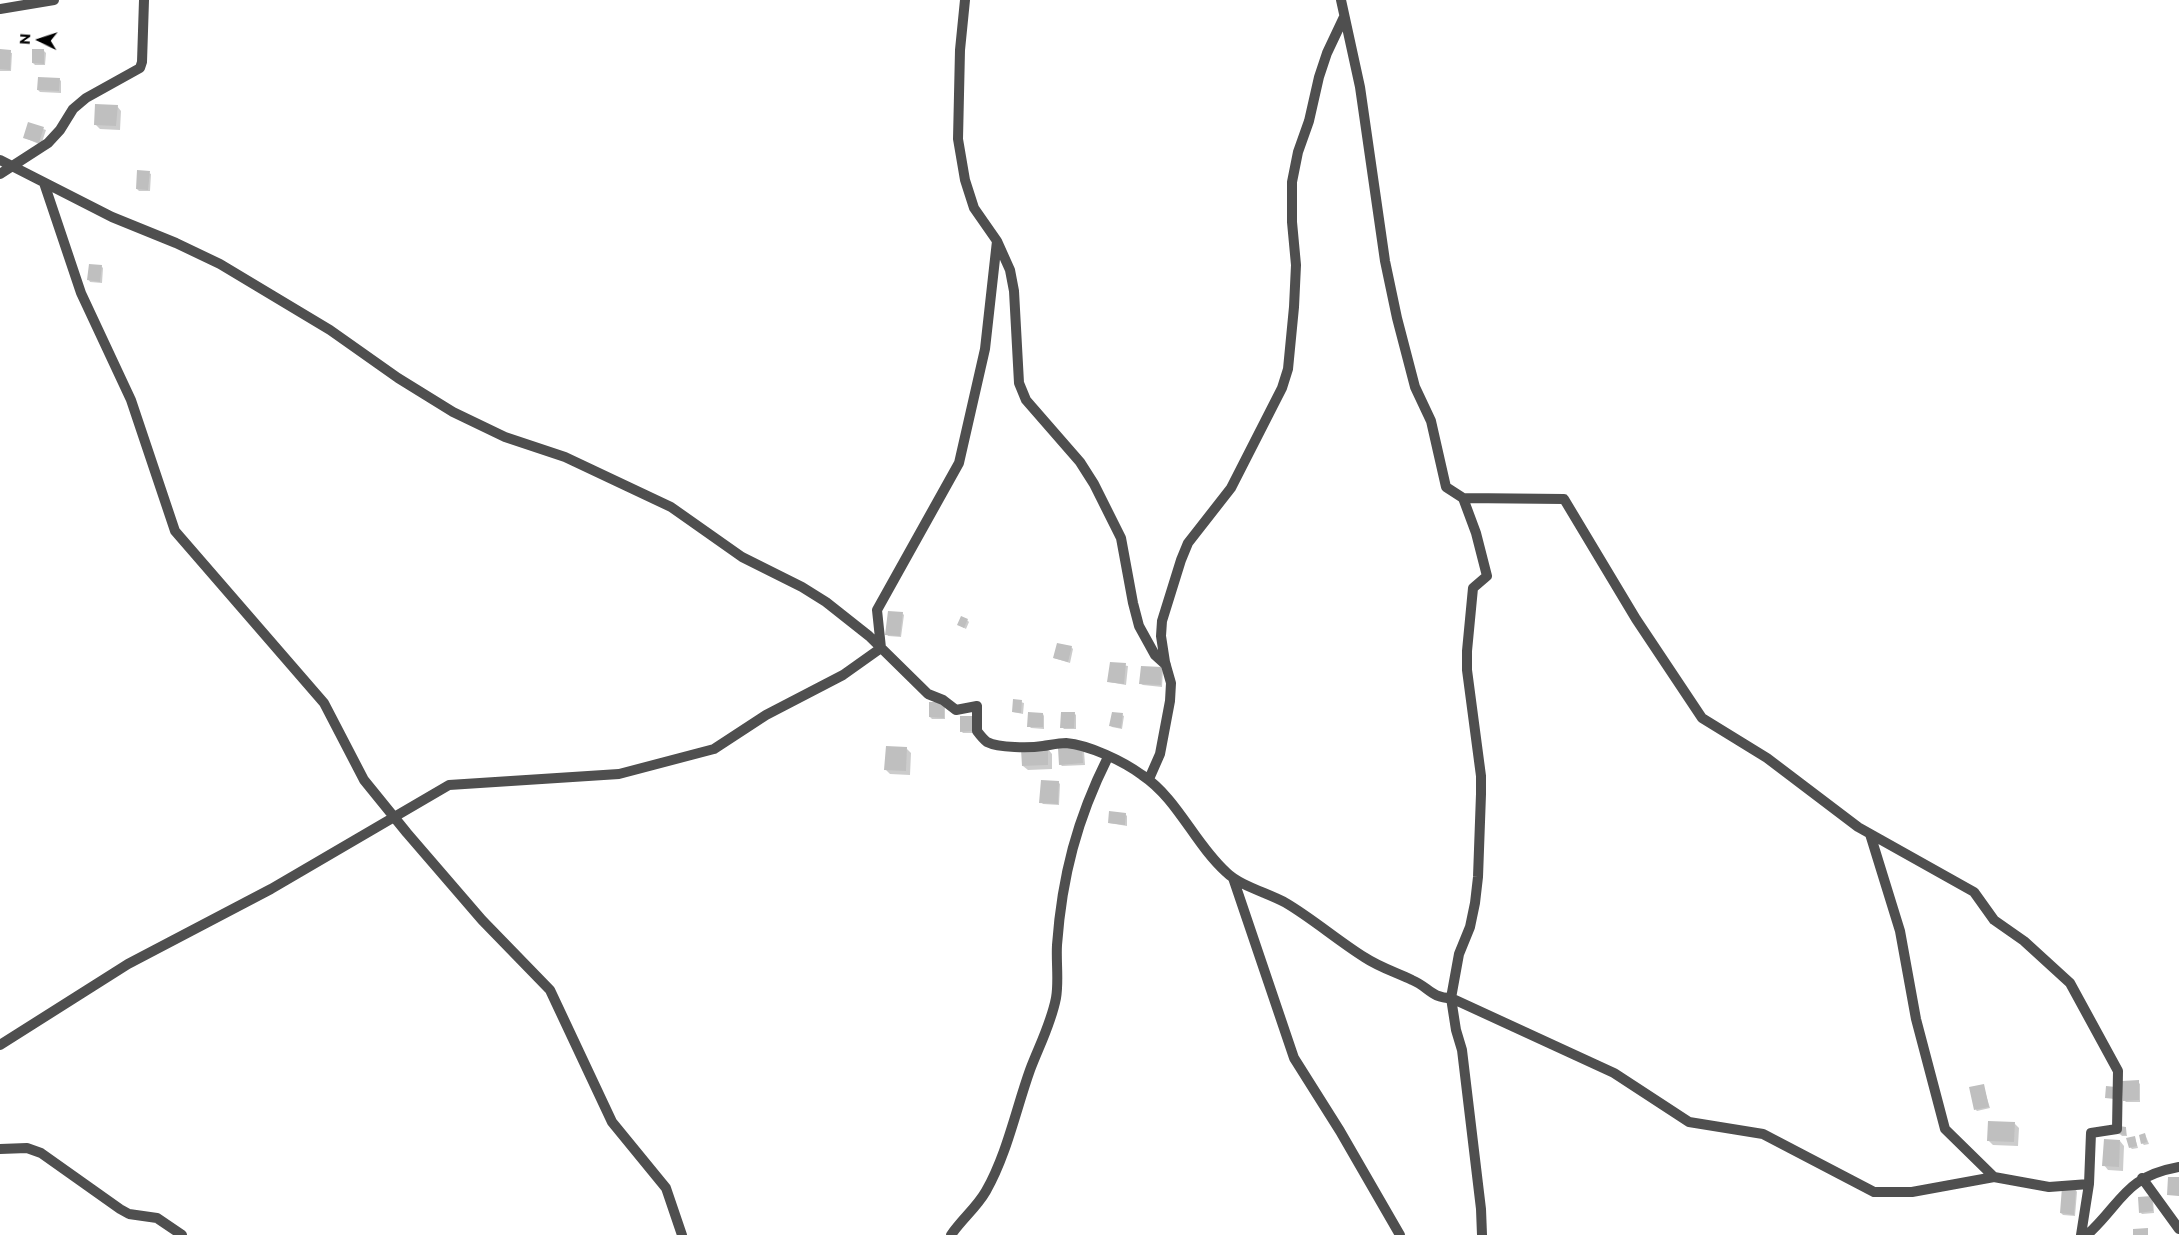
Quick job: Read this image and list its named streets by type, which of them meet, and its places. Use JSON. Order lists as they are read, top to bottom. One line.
{"north":"left"}
